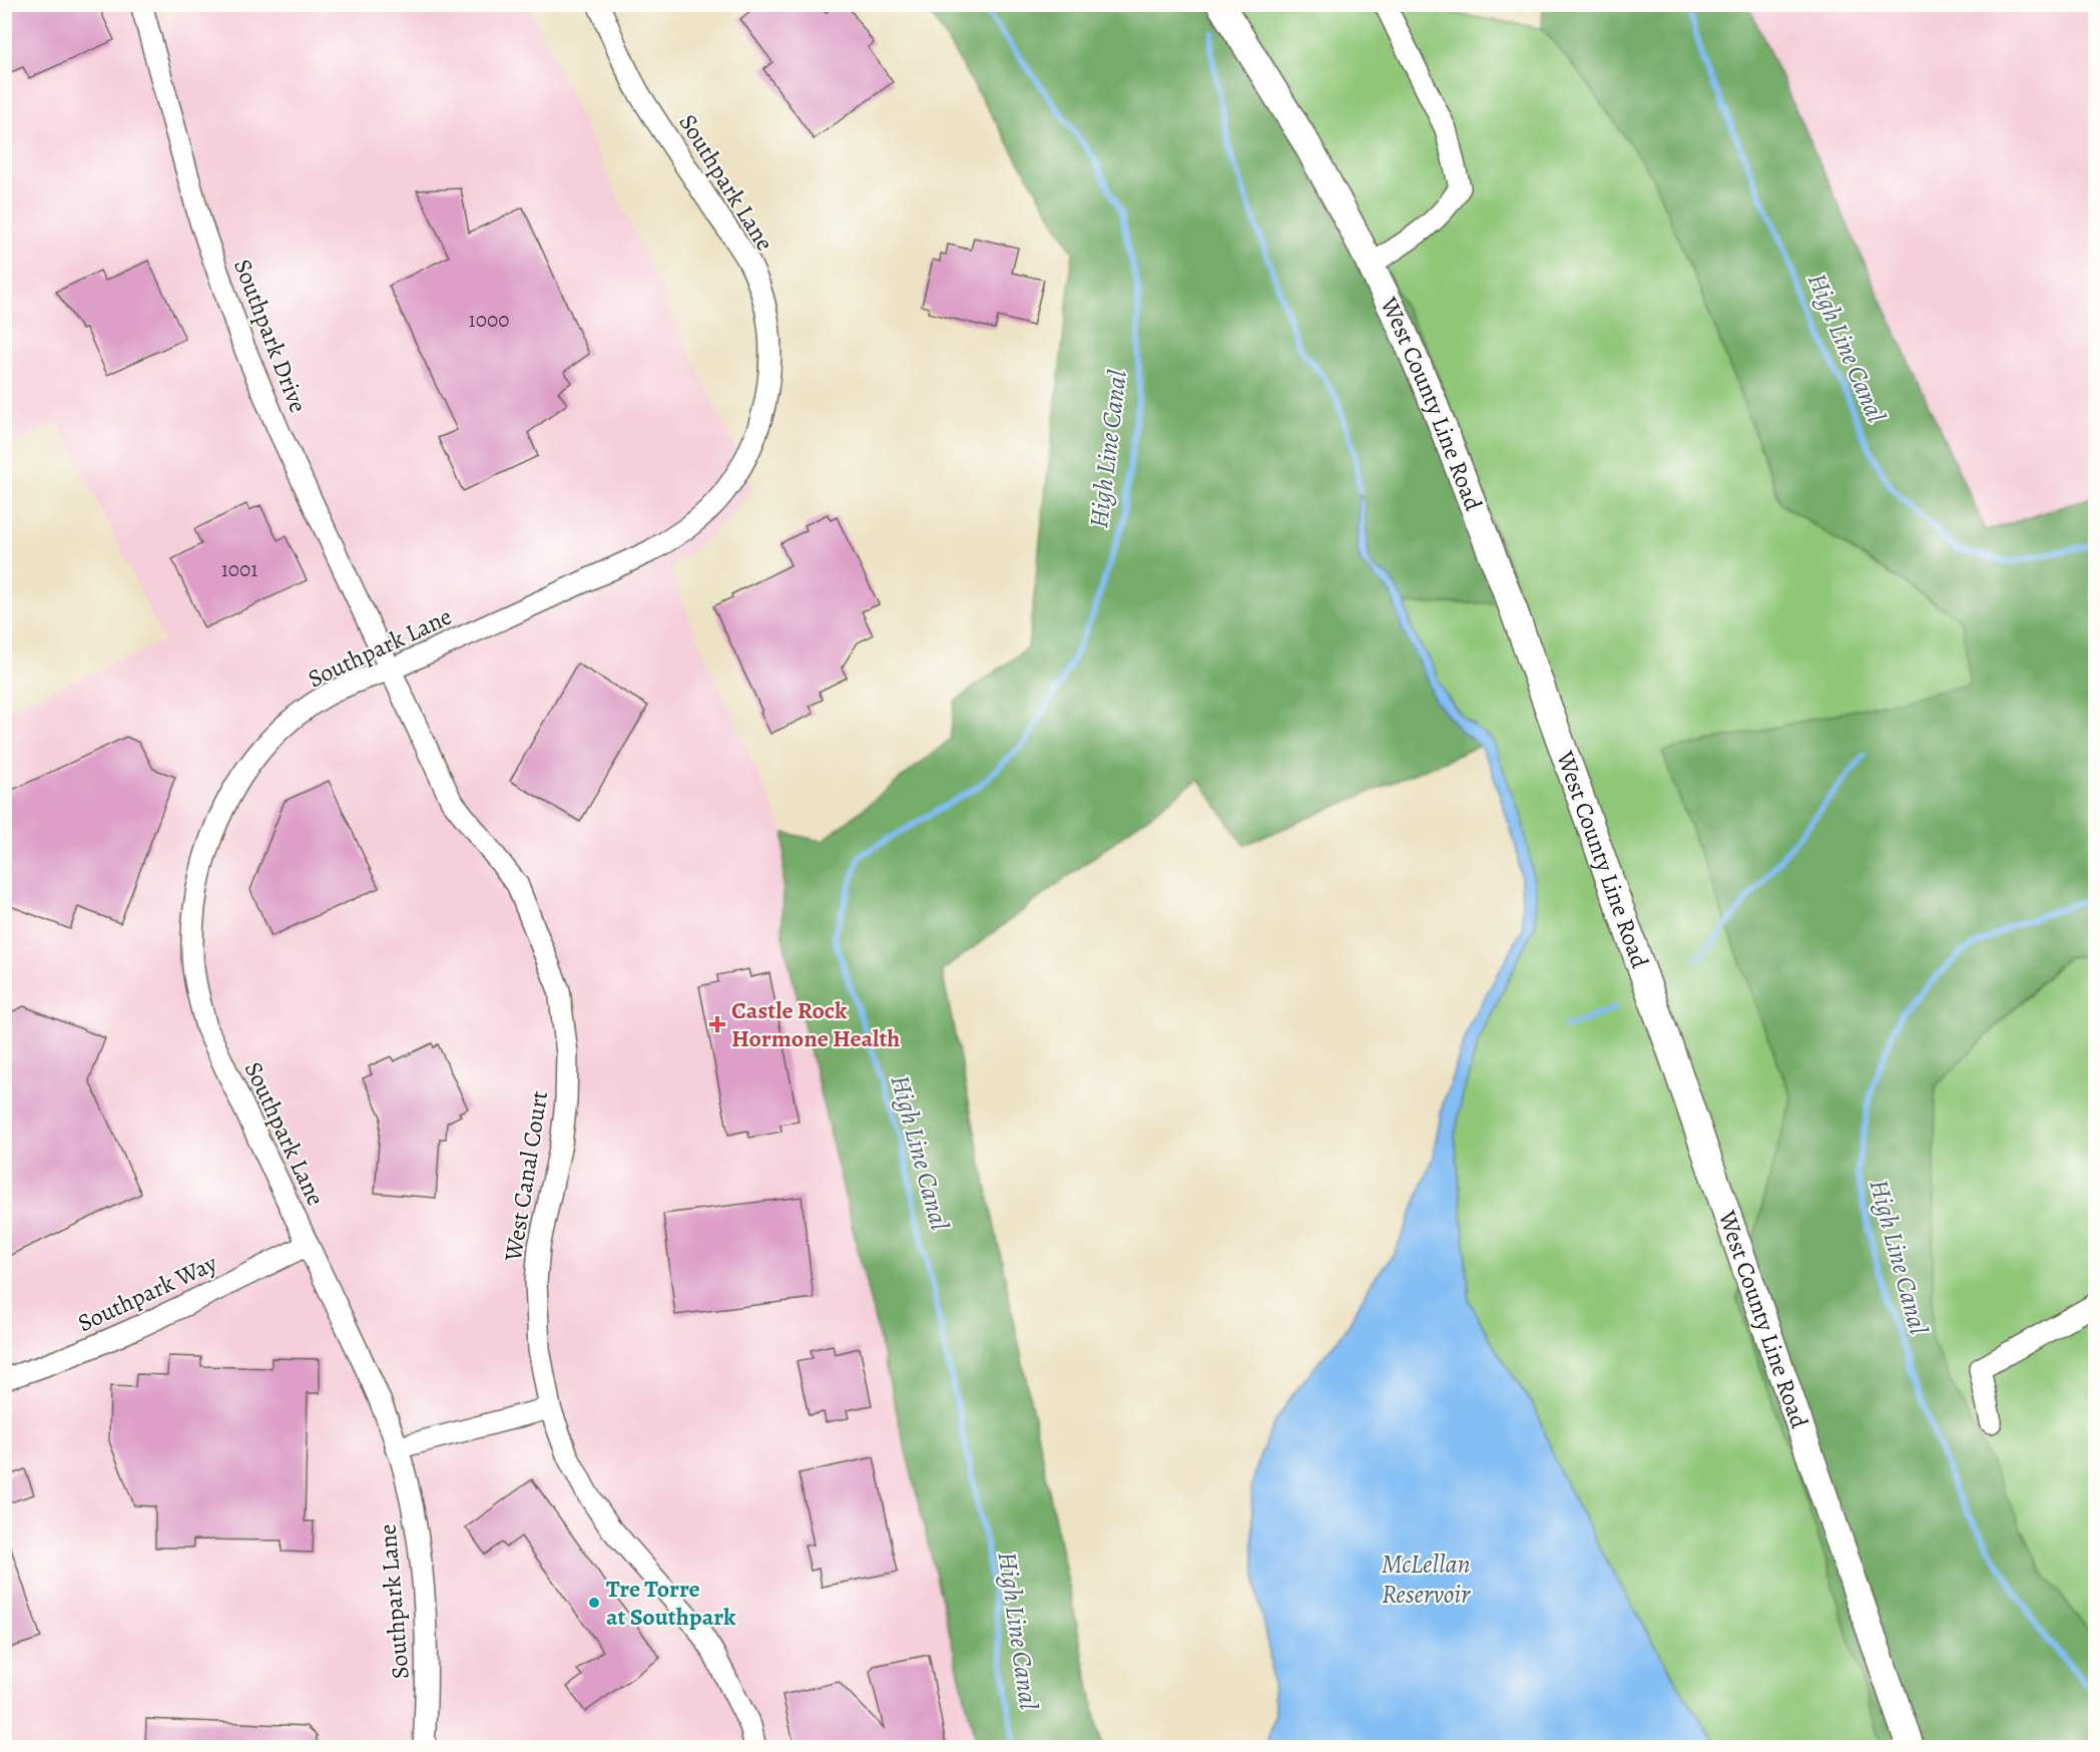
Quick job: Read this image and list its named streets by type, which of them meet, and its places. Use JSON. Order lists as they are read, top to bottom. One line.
{"streets":{"main road":["West County Line Road"],"street":["Southpark Lane","Southpark Drive","West Canal Court","Southpark Way"]},"crossings":[["Southpark Lane","Southpark Drive"],["Southpark Lane","West Canal Court"],["Southpark Lane","Southpark Way"],["Southpark Drive","West Canal Court"]],"water":["High Line Canal","McLellan Reservoir"],"places":{"health":["Castle Rock Hormone Health"],"other":["Tre Torre at Southpark"]},"house_numbers":["1000","1001"]}
